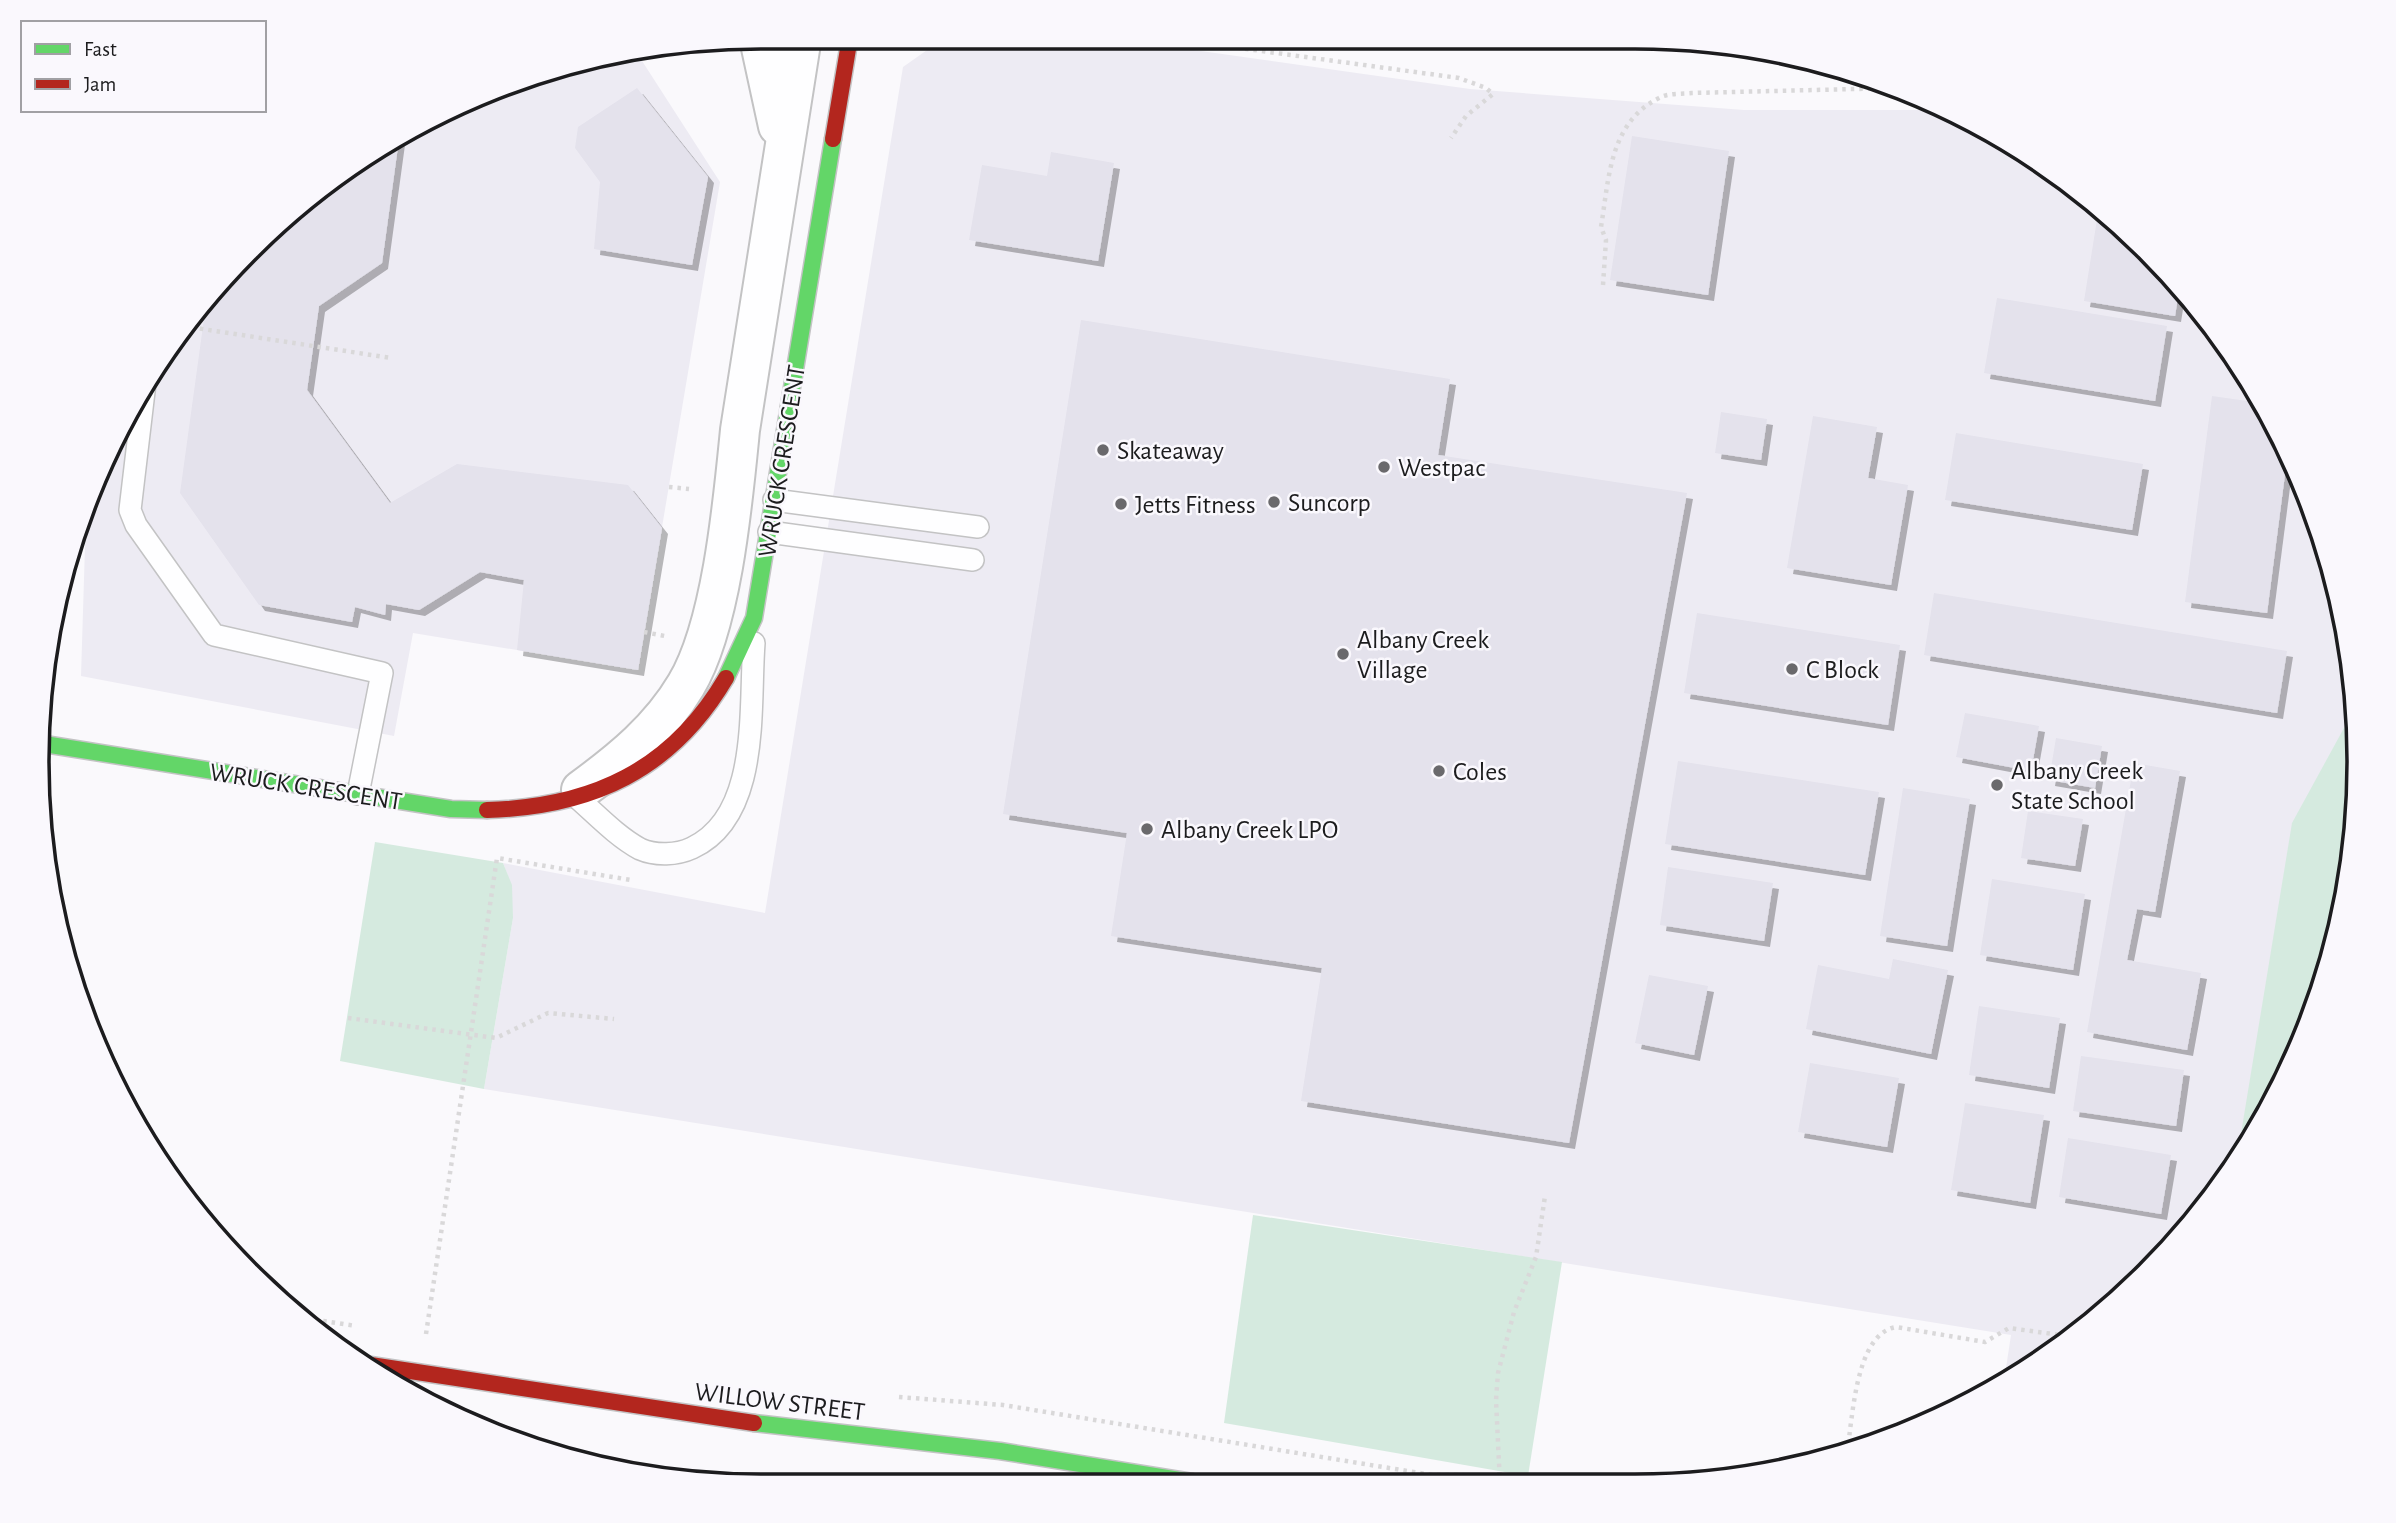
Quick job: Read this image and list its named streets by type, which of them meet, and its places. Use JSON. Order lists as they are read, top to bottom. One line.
{"streets":{"street":["WRUCK CRESCENT","WILLOW STREET"]},"places":["Skateaway","Westpac","Suncorp","Jetts Fitness","Albany Creek Village","C Block","Coles","Albany Creek State School","Albany Creek LPO"],"legend":["Fast","Jam"]}
